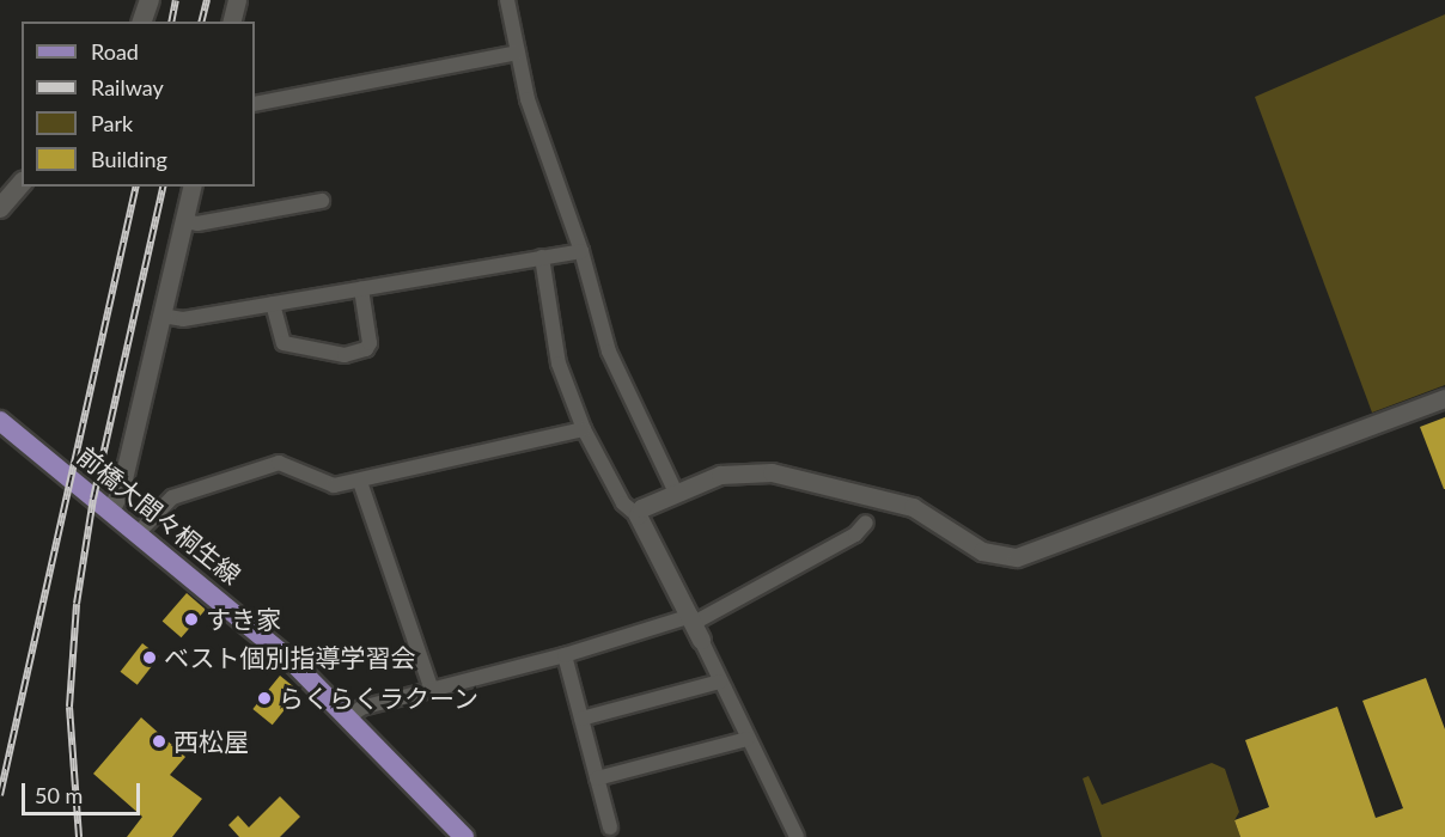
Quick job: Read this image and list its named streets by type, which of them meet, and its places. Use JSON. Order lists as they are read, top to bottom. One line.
{"streets":{"main road":["前橋大間々桐生線"]},"places":["すき家","ベスト個別指導学習会","らくらくラクーン","西松屋"],"legend":["Road","Railway","Park","Building"],"scale_bar":"50 m"}
